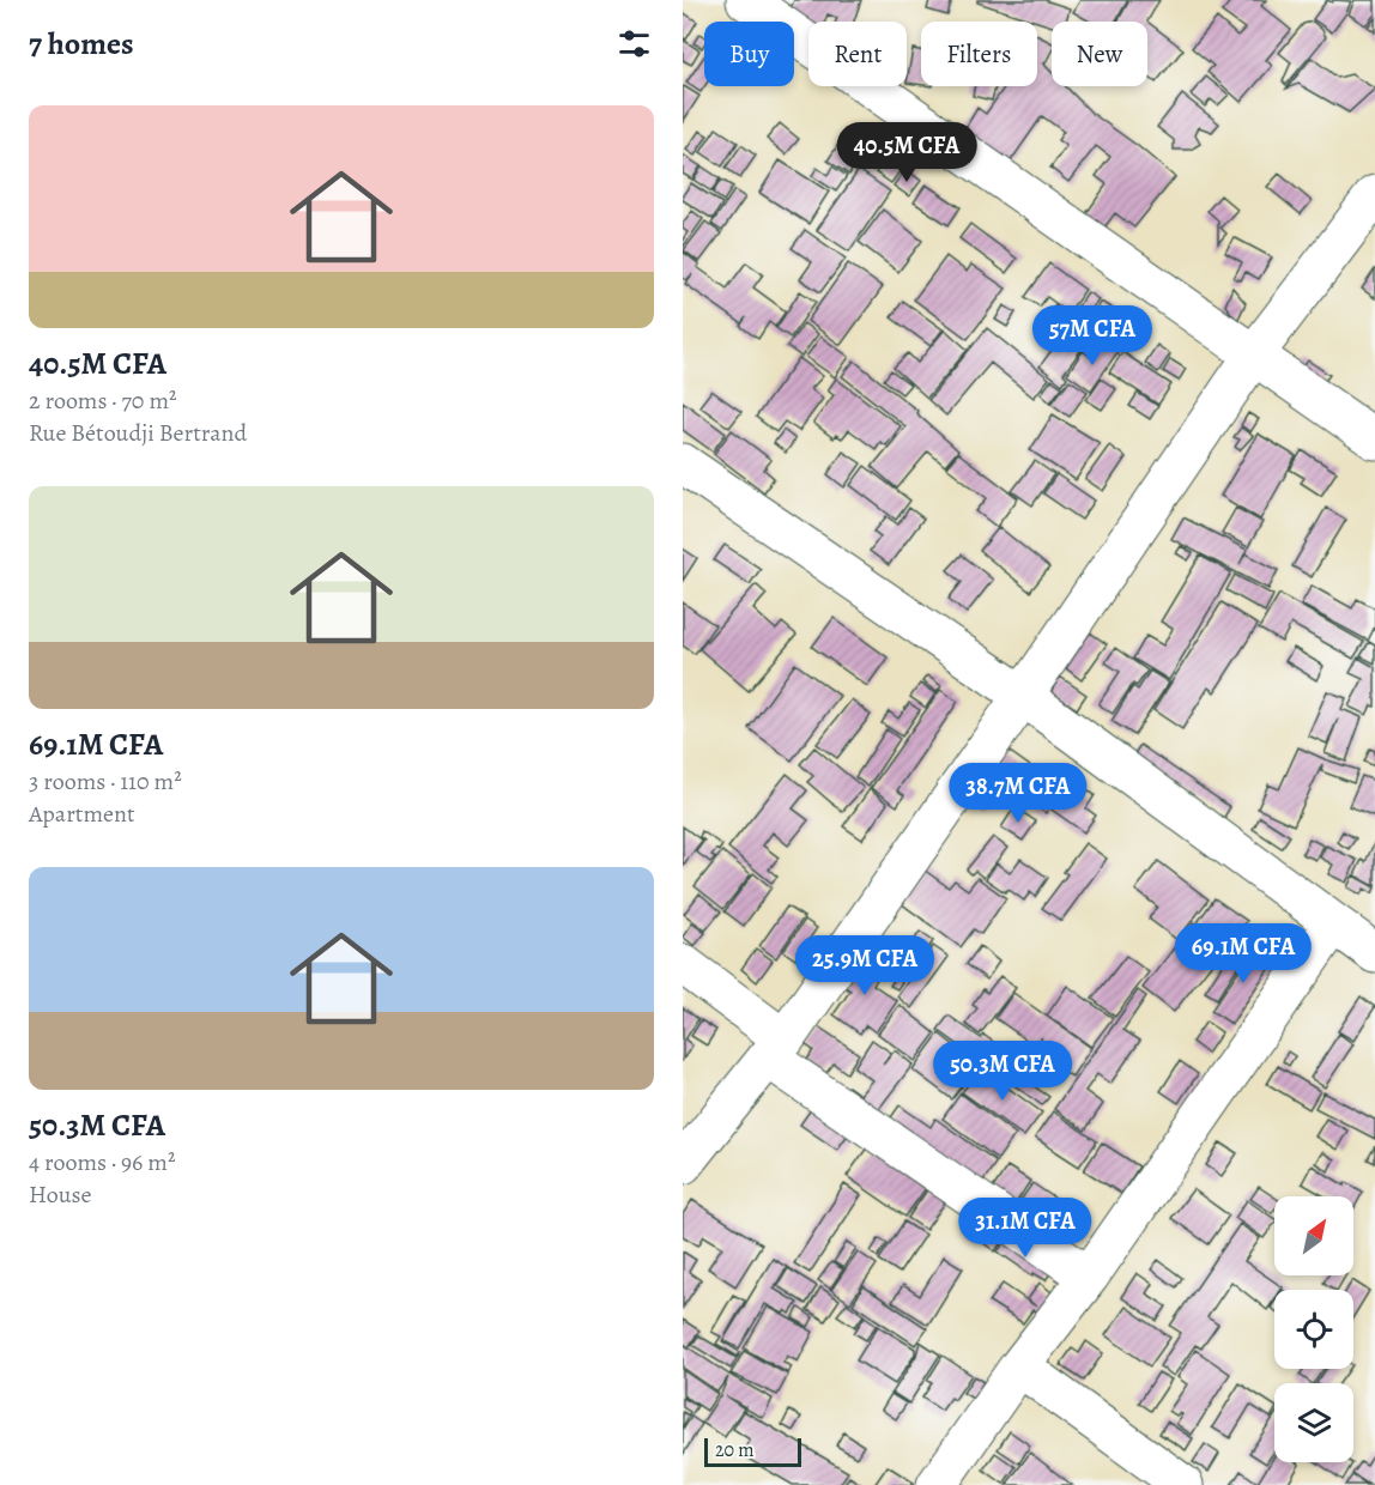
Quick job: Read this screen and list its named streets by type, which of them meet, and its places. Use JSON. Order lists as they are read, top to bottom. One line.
{"scale_bar":"20 m","north":"top right","page":{"heading":"7 homes","chip":["Buy","Rent","Filters","New"],"list":[{"name":"40.5M CFA","note":"2 rooms · 70 m² · Rue Bétoudji Bertrand"},{"name":"69.1M CFA","note":"3 rooms · 110 m² · Apartment"},{"name":"50.3M CFA","note":"4 rooms · 96 m² · House"}],"price":["40.5M CFA","57M CFA","38.7M CFA","69.1M CFA","25.9M CFA","50.3M CFA","31.1M CFA"],"scale":"20 m"}}
